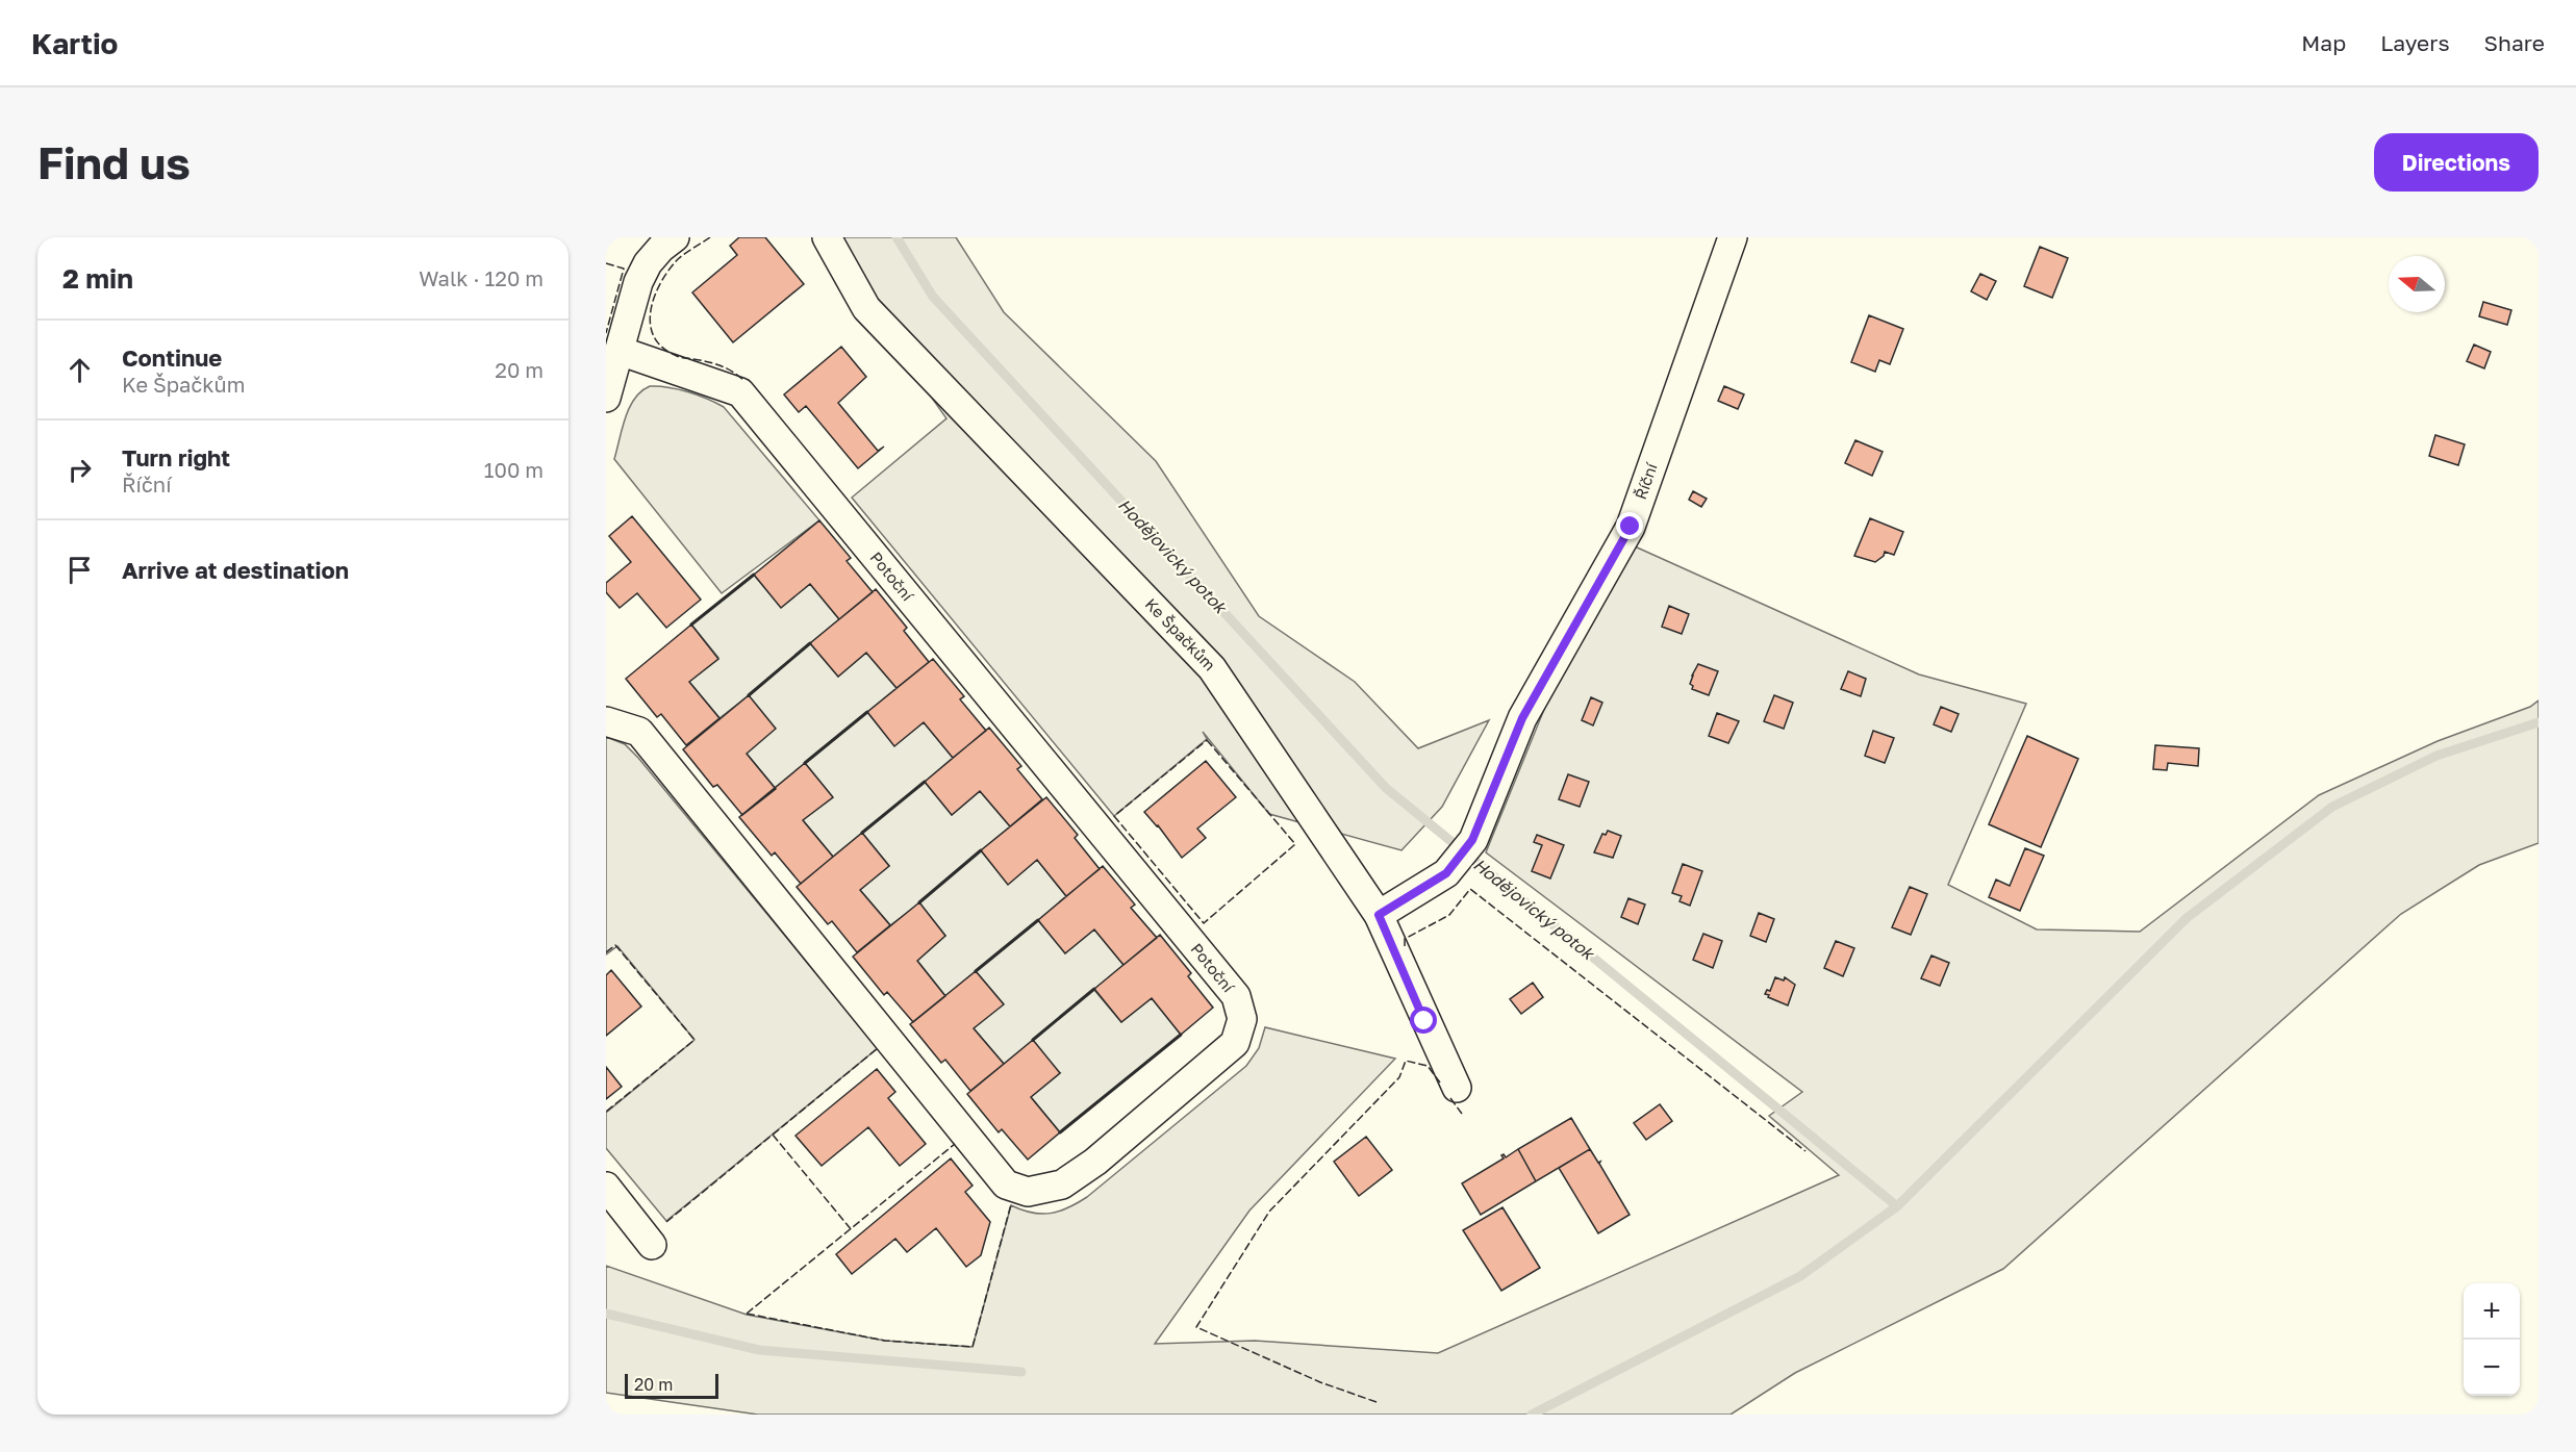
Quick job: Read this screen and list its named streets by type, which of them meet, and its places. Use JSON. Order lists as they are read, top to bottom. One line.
{"streets":{"street":["Říční","Potoční","Ke Špačkům"]},"crossings":[["Říční","Ke Špačkům"]],"water":["Hodějovický potok"],"scale_bar":"20 m","north":"left","page":{"header":"Kartio","nav":["Map","Layers","Share"],"buttons":"Directions","title":"Find us","heading":["2 min","Walk · 120 m"],"list":[["Continue","Ke Špačkům","20 m"],["Turn right","Říční","100 m"],"Arrive at destination"],"map_buttons":["+","−"],"scale":"20 m"}}
